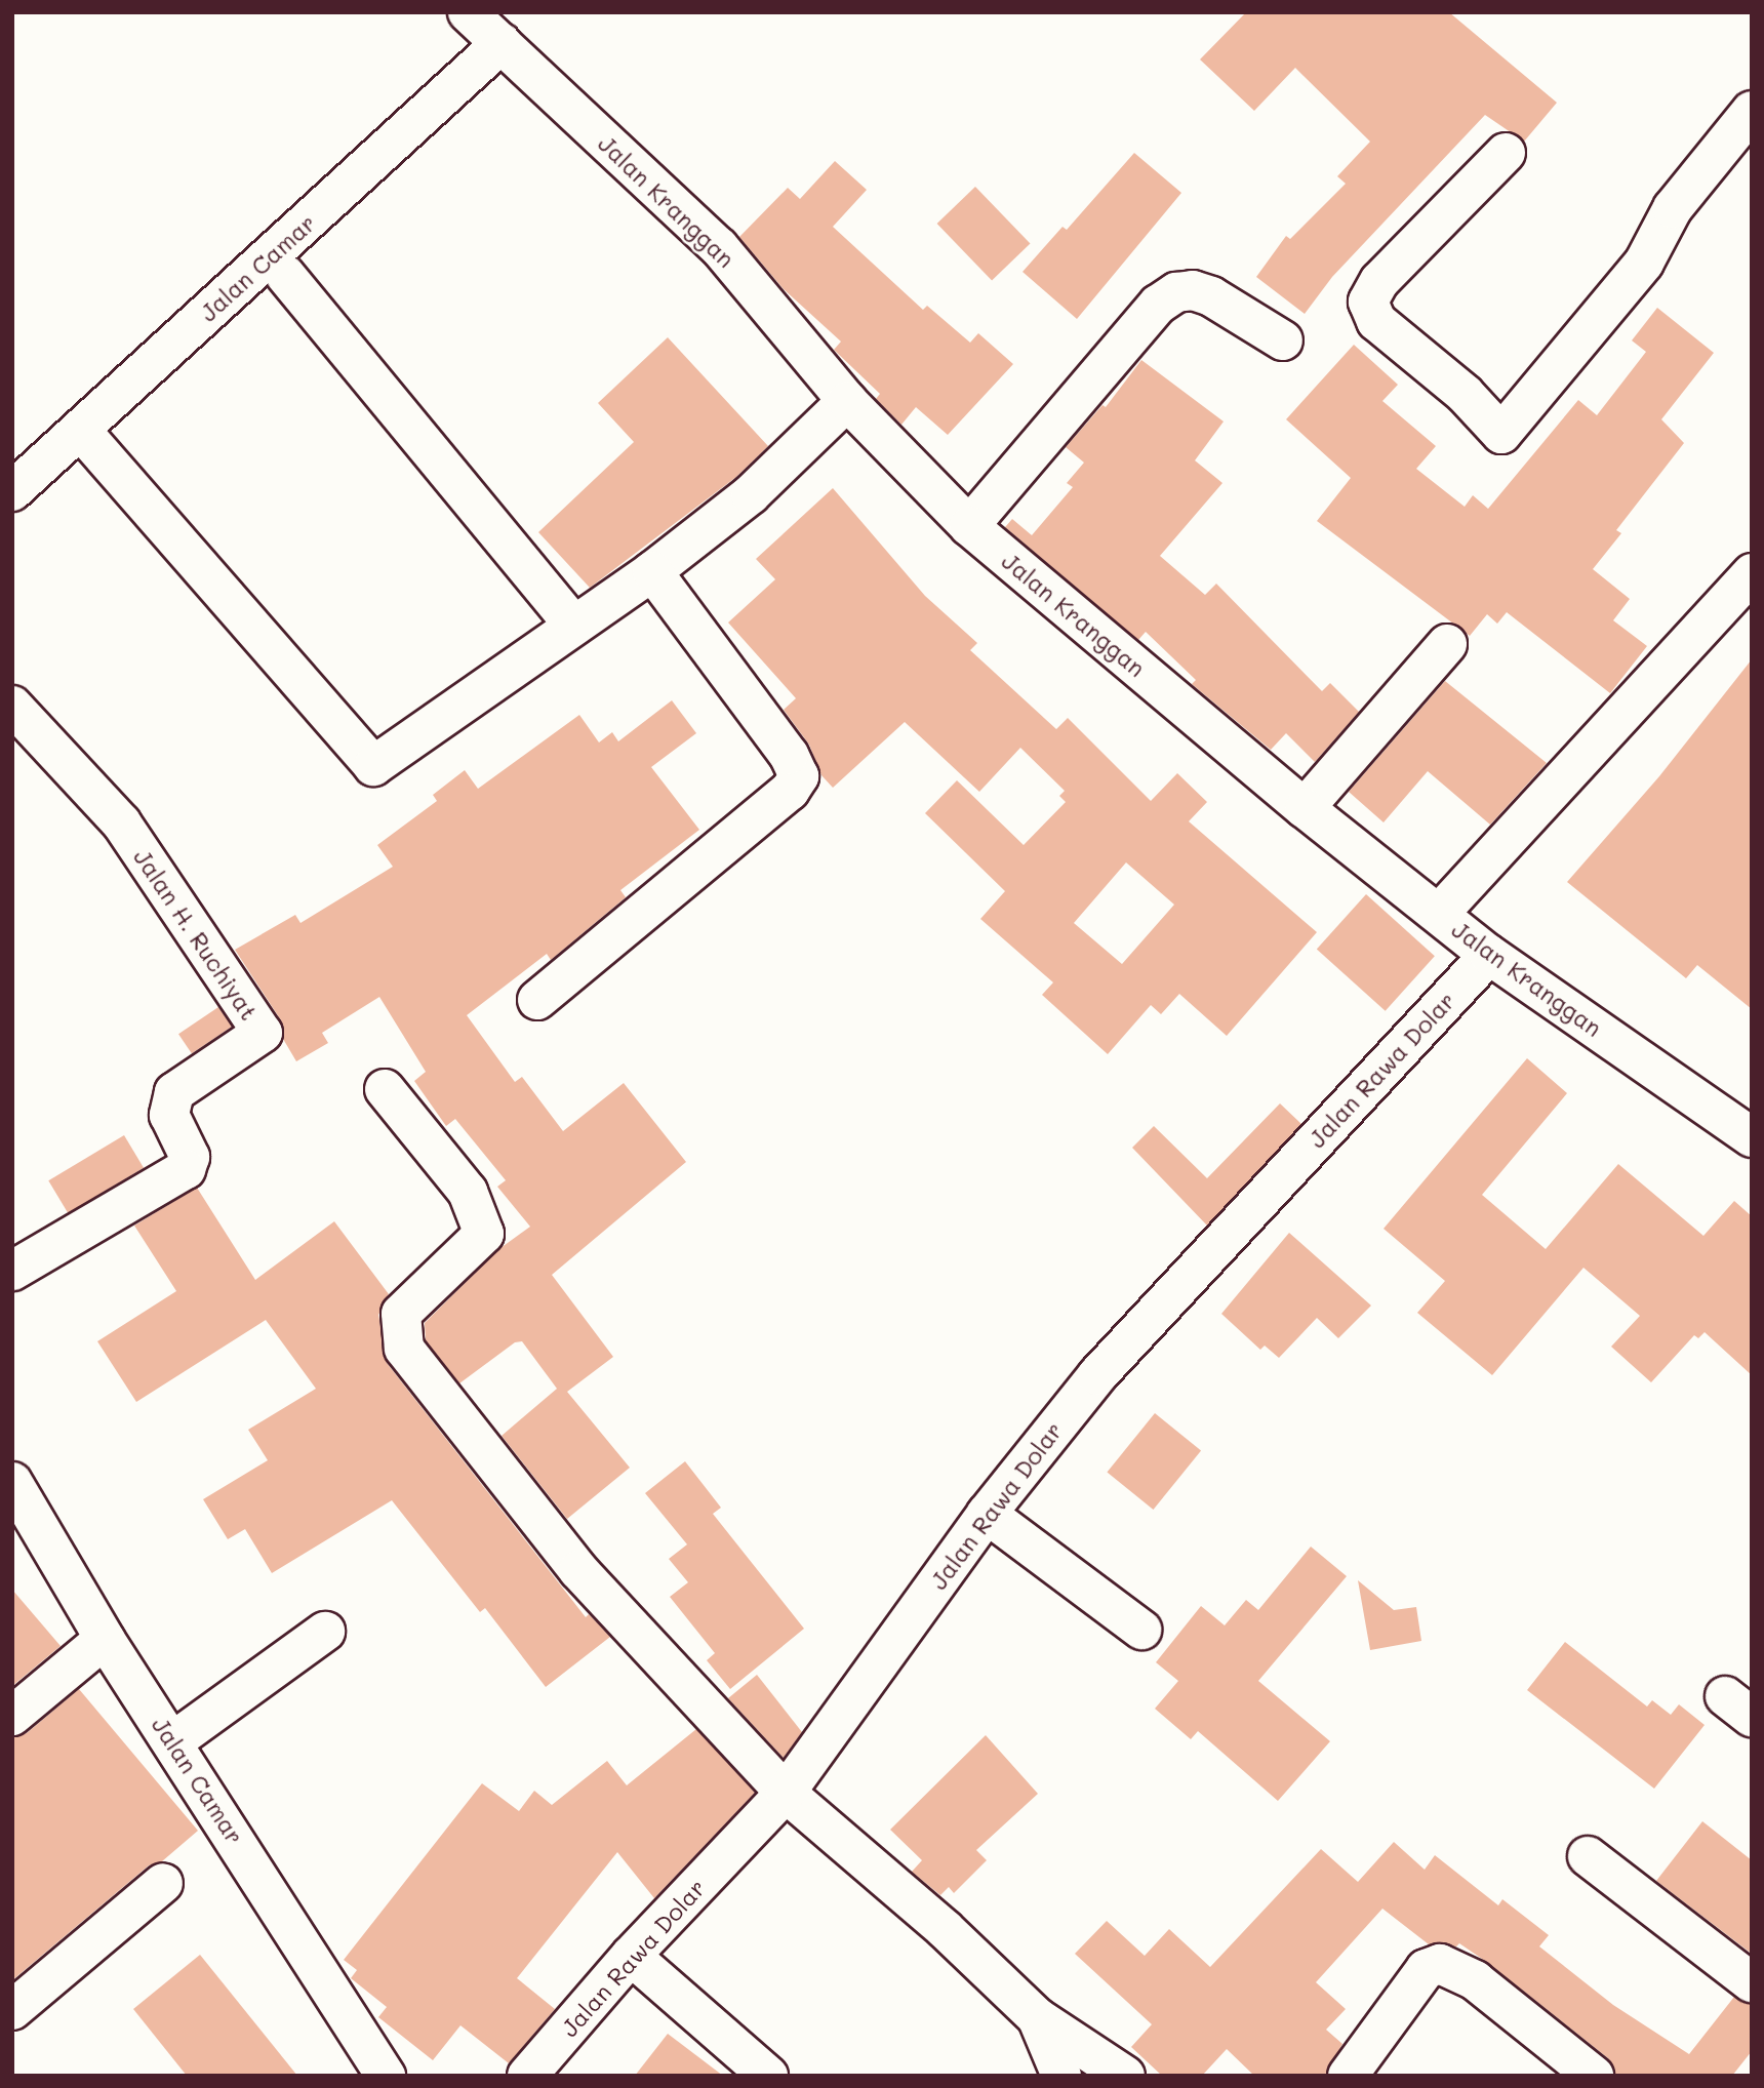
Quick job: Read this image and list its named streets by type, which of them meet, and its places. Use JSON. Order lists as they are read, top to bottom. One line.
{"streets":{"street":["Jalan Kranggan","Jalan Camar","Jalan H. Ruchiyat","Jalan Rawa Dolar"]},"crossings":[["Jalan Kranggan","Jalan Camar"],["Jalan Kranggan","Jalan Rawa Dolar"]]}
